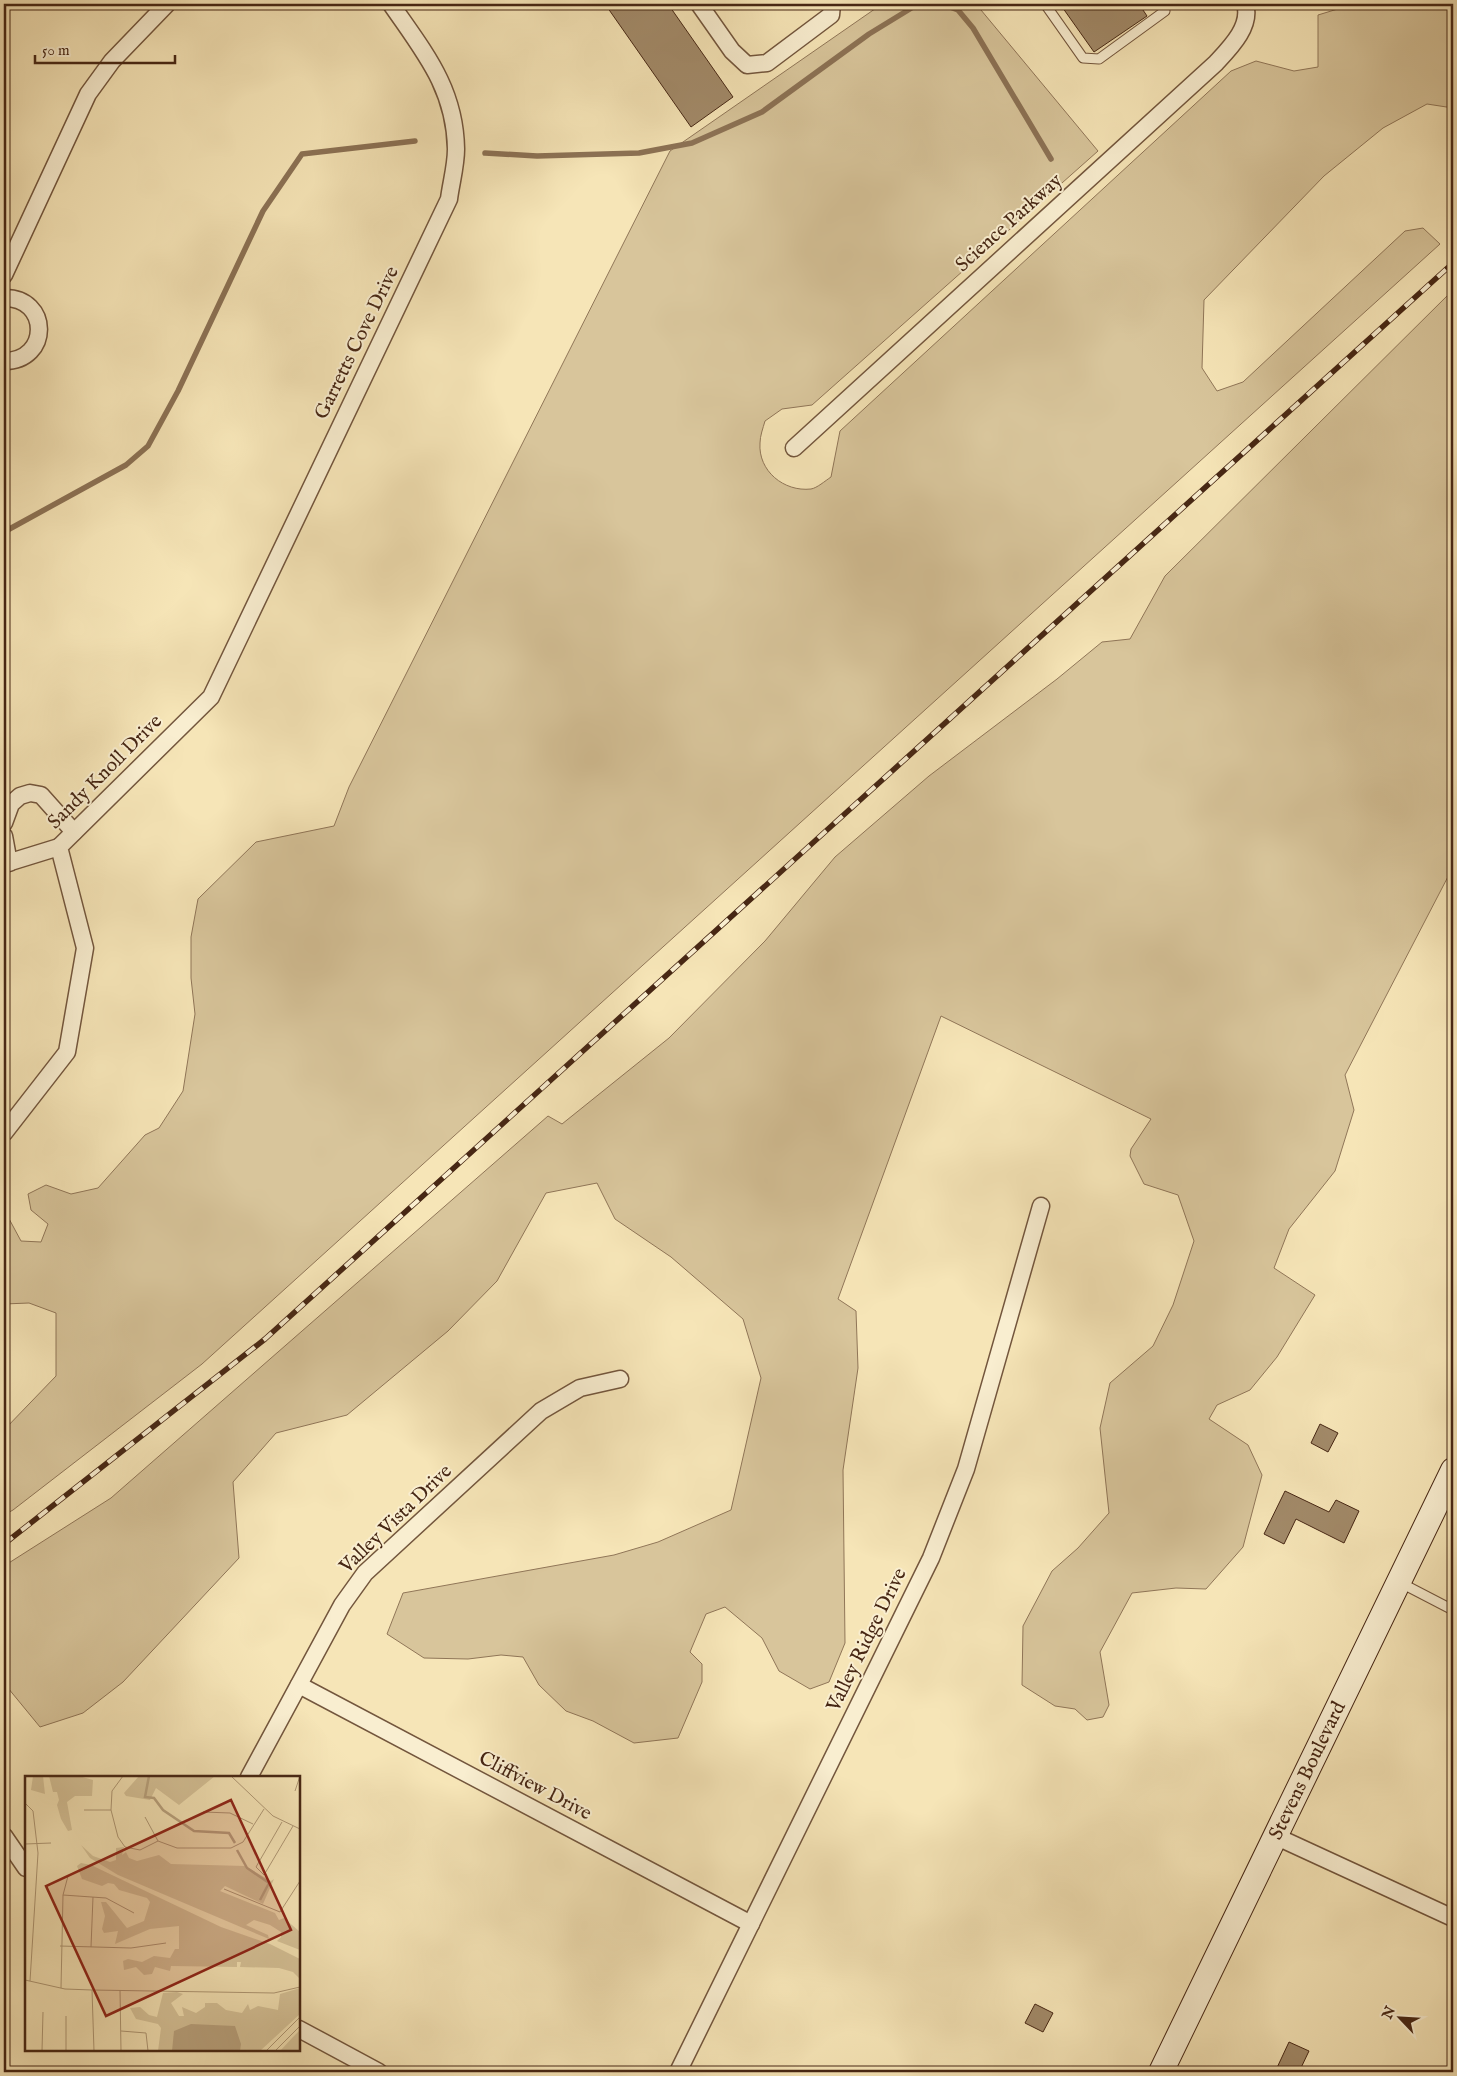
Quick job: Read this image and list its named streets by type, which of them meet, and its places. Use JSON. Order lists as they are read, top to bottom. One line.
{"streets":{"street":["Science Parkway","Garretts Cove Drive","Sandy Knoll Drive","Valley Vista Drive","Valley Ridge Drive","Stevens Boulevard","Cliffview Drive"]},"crossings":[["Garretts Cove Drive","Sandy Knoll Drive"],["Valley Vista Drive","Cliffview Drive"],["Valley Ridge Drive","Cliffview Drive"]],"scale_bar":"50 m","north":"top left"}
